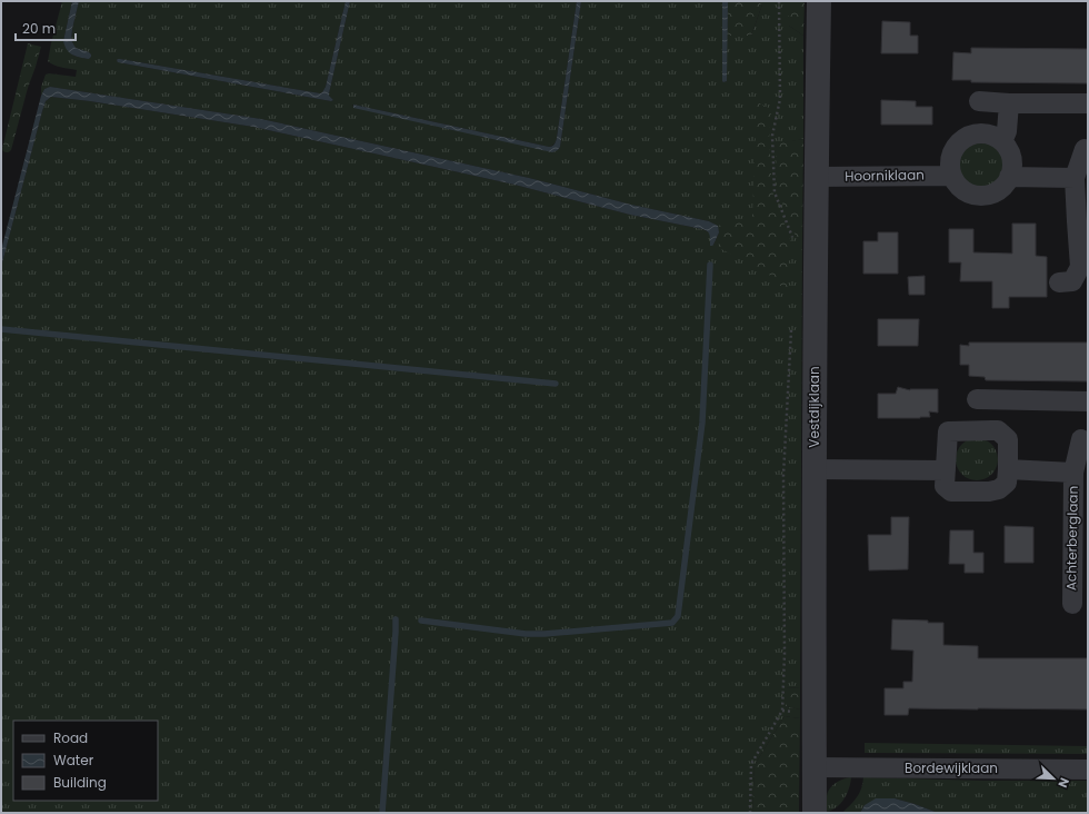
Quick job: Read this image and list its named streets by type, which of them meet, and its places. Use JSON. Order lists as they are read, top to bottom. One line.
{"streets":{"street":["Hoorniklaan","Vestdijklaan","Achterberglaan","Bordewijklaan"]},"crossings":[["Hoorniklaan","Vestdijklaan"],["Vestdijklaan","Bordewijklaan"]],"legend":["Road","Water","Building"],"scale_bar":"20 m","north":"bottom right"}
